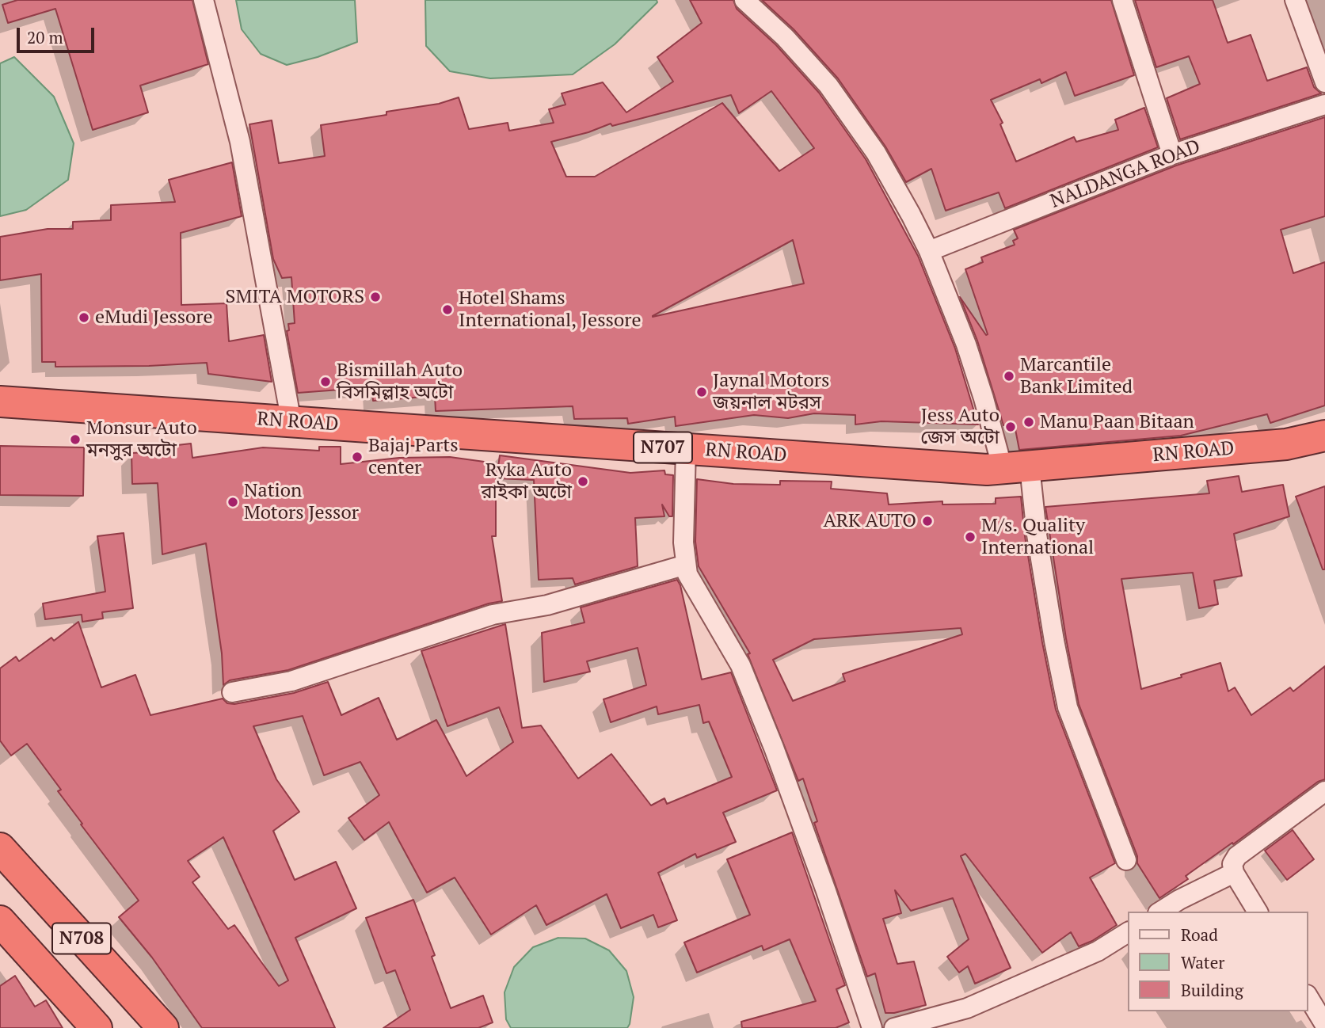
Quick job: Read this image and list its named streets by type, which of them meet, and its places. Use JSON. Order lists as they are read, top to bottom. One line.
{"streets":{"highway":["RN ROAD","N707","N708"],"street":["NALDANGA ROAD"]},"places":["SMITA MOTORS","Hotel Shams International, Jessore","eMudi Jessore","Marcantile Bank Limited","Bismillah Auto বিসমিল্লাহ অটো","Jaynal Motors জয়নাল মটরস","Manu Paan Bitaan","Jess Auto জেস অটো","Monsur Auto মনসুর অটো","Bajaj Parts center","Ryka Auto রাইকা অটো","Nation Motors Jessor","ARK AUTO","M/s. Quality International"],"legend":["Road","Water","Building"],"scale_bar":"20 m"}
